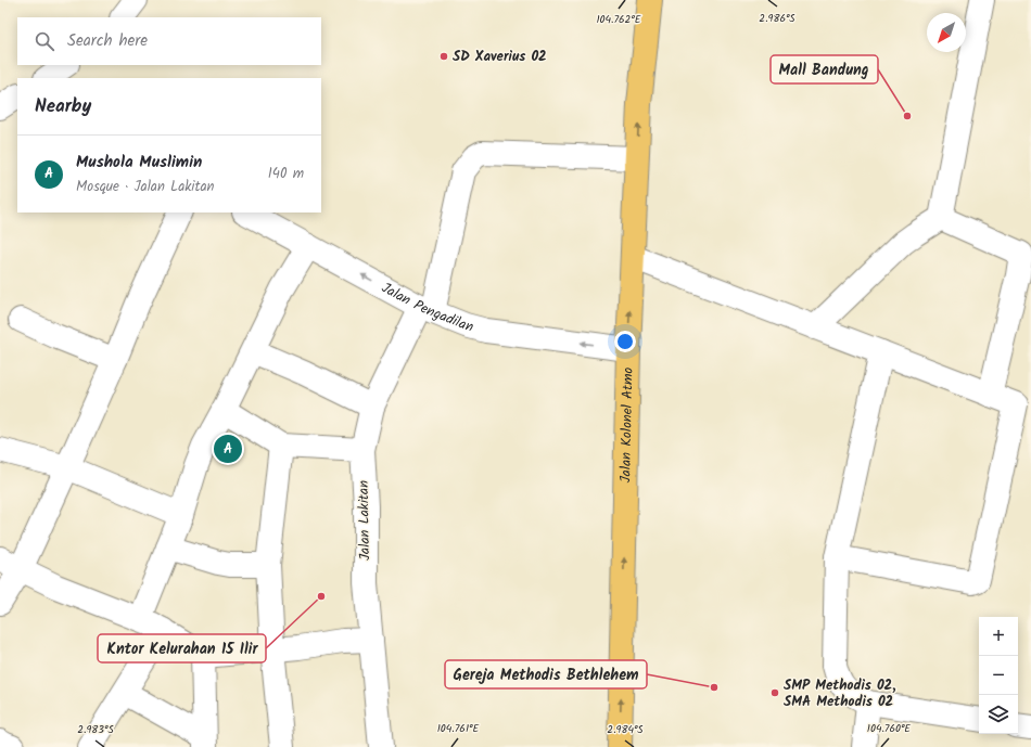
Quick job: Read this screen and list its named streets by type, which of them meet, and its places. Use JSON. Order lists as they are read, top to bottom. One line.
{"streets":{"main road":["Jalan Kolonel Atmo"],"street":["Jalan Pengadilan","Jalan Lakitan"]},"crossings":[["Jalan Pengadilan","Jalan Kolonel Atmo"],["Jalan Pengadilan","Jalan Lakitan"],["Jalan Kolonel Atmo","Jalan Lakitan"]],"one_way":["Jalan Kolonel Atmo"],"places":["SD Xaverius 02","Mall Bandung","Kntor Kelurahan 15 Ilir","Gereja Methodis Bethlehem","SMP Methodis 02, SMA Methodis 02"],"north":"bottom left","page":{"search":"Search here","heading":"Nearby","list":[{"mark":"A","name":"Mushola Muslimin","note":"Mosque · Jalan Lakitan","value":"140 m"}],"pins":"A","map_buttons":["+","−"]},"coordinates":["2.986°S","104.762°E","104.761°E","104.760°E","2.983°S","2.984°S"]}
